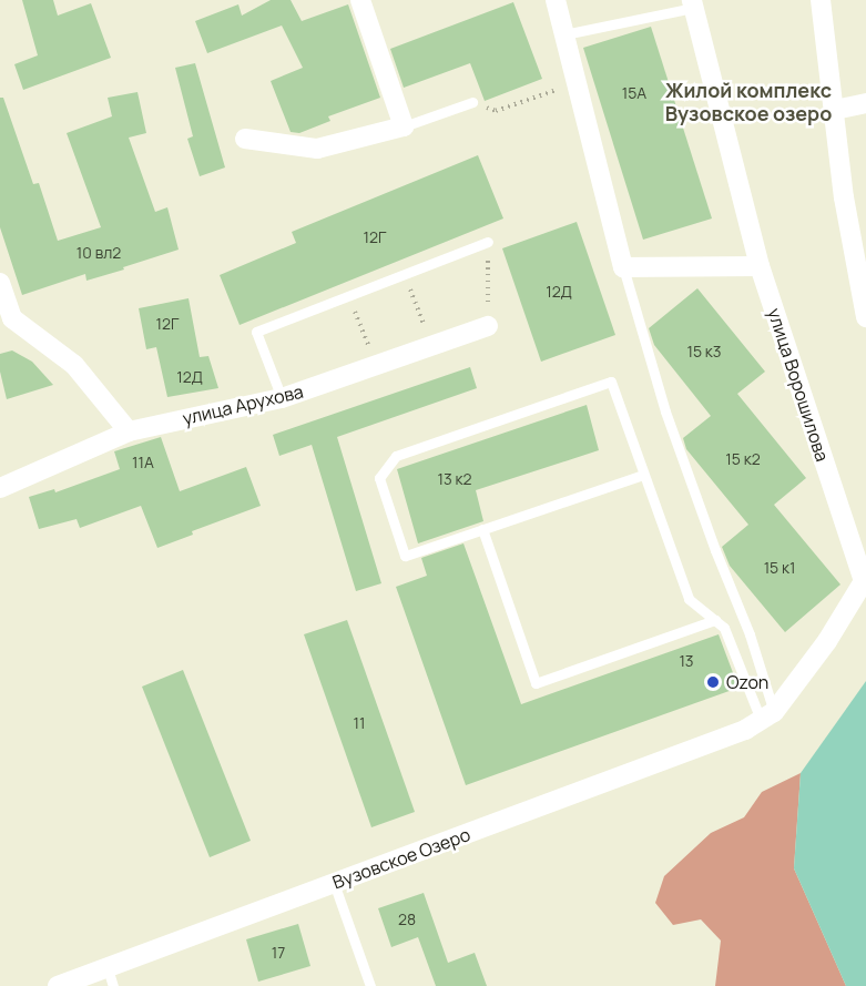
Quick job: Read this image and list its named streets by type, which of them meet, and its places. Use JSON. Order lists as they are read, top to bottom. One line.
{"streets":{"street":["улица Ворошилова","улица Арухова","Вузовское Озеро"]},"crossings":[["улица Ворошилова","Вузовское Озеро"]],"districts":["Жилой комплекс Вузовское озеро"],"places":["Ozon"],"house_numbers":["15А","12Г","10 вл2","12Д","12Г","15 к3","12Д","15 к2","11А","13 к2","15 к1","13","11","28","17"]}
